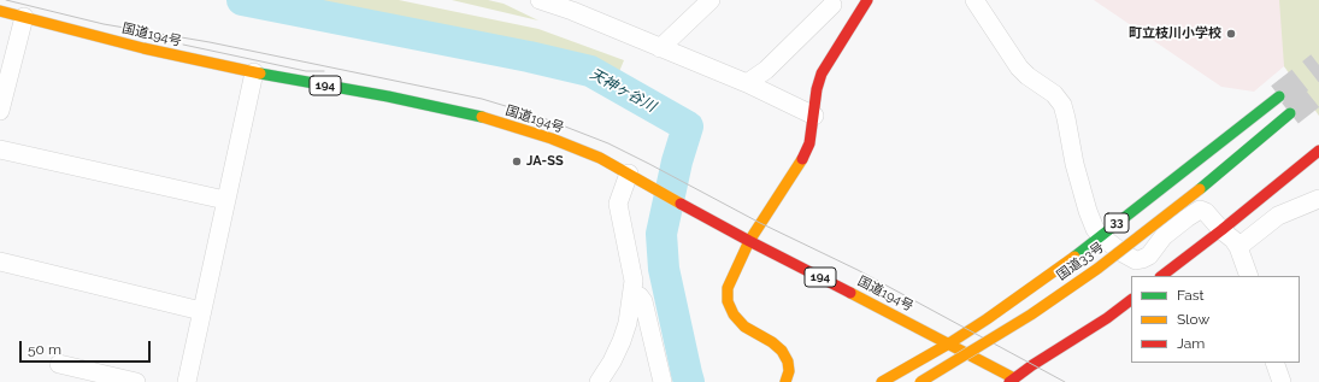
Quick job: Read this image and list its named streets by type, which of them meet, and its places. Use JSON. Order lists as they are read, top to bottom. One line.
{"streets":{"main road":["国道194号","194","33","国道33号"]},"crossings":[["国道194号","33"]],"water":["天神ヶ谷川"],"places":["町立枝川小学校","JA-SS"],"legend":["Fast","Slow","Jam"],"scale_bar":"50 m"}
